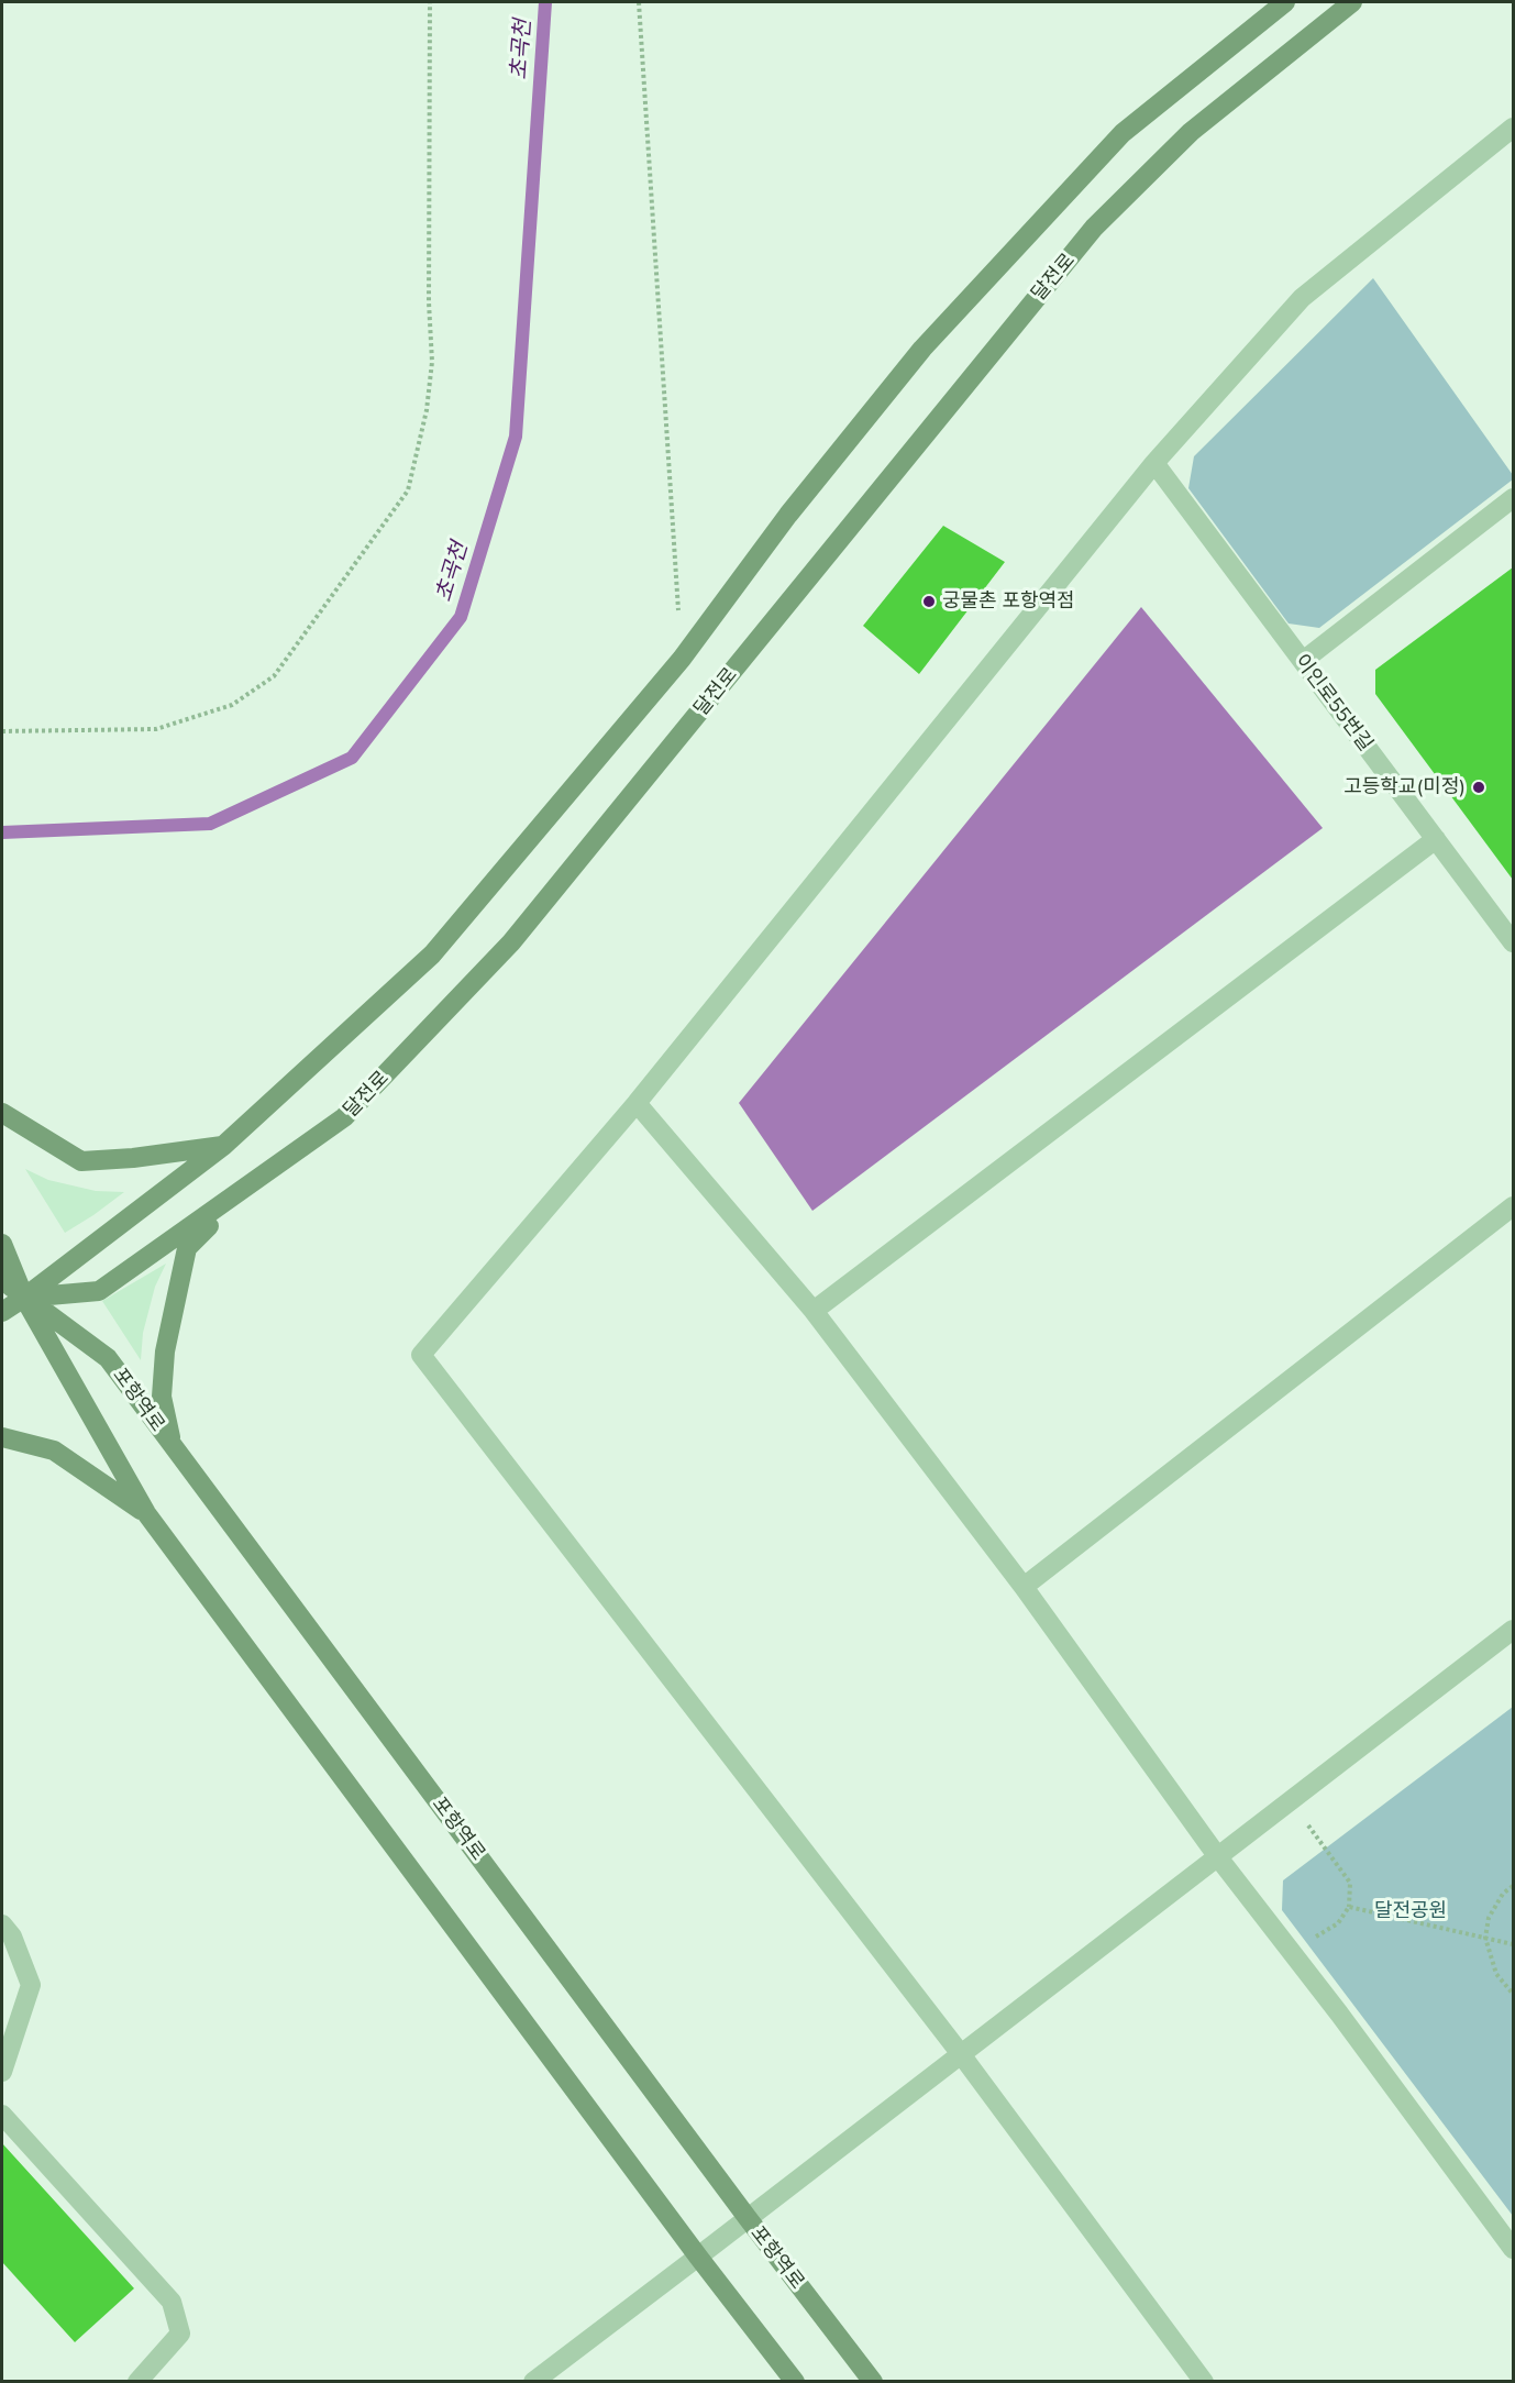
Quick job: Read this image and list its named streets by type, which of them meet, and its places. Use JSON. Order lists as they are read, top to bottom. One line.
{"streets":{"street":["달전로","이인로55번길","포항역로"]},"crossings":[["달전로","포항역로"]],"water":["초곡천"],"parks":["달전공원"],"places":["궁물촌 포항역점","고등학교(미정)"]}
